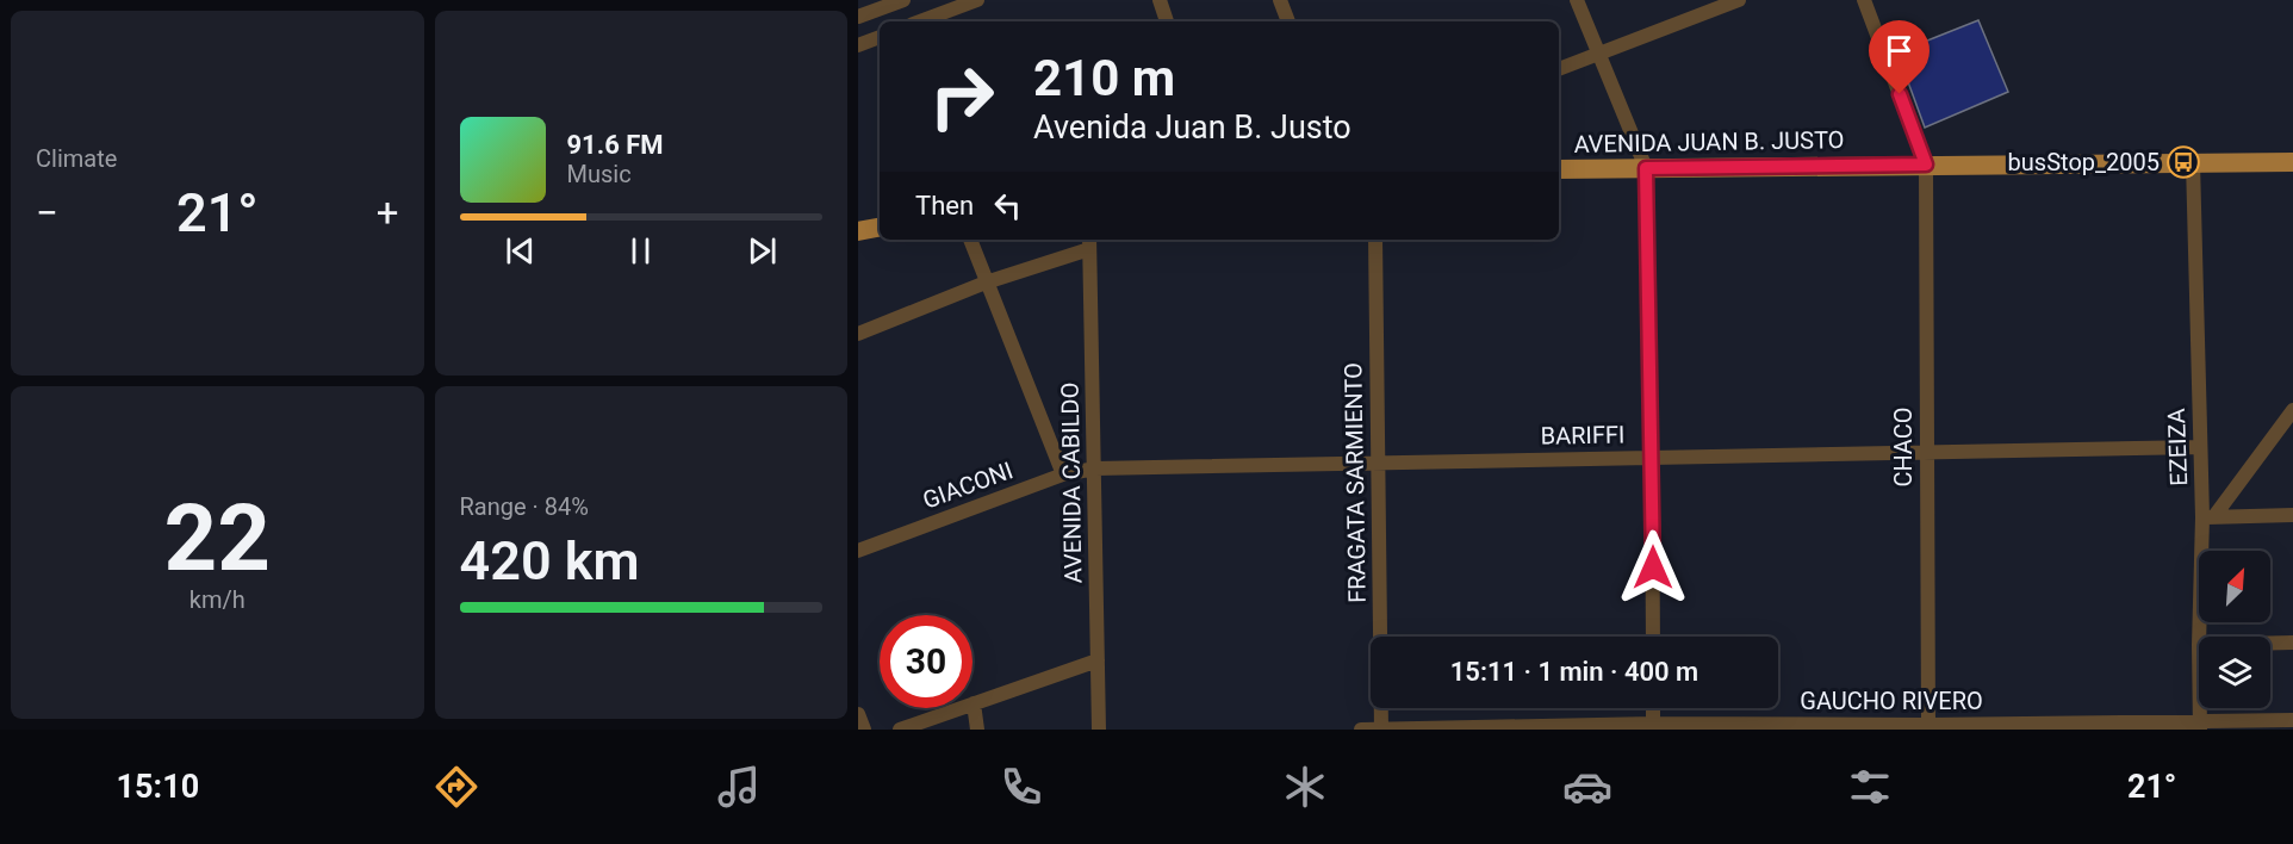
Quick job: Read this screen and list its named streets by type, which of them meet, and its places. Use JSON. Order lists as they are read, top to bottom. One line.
{"streets":{"main road":["AVENIDA JUAN B. JUSTO"],"street":["BARIFFI","CHACO","EZEIZA","AVENIDA CABILDO","FRAGATA SARMIENTO","GIACONI","GAUCHO RIVERO"]},"crossings":[["AVENIDA JUAN B. JUSTO","CHACO"],["AVENIDA JUAN B. JUSTO","EZEIZA"],["BARIFFI","CHACO"],["BARIFFI","EZEIZA"],["BARIFFI","AVENIDA CABILDO"],["BARIFFI","FRAGATA SARMIENTO"],["BARIFFI","GIACONI"],["CHACO","GAUCHO RIVERO"],["EZEIZA","GAUCHO RIVERO"],["AVENIDA CABILDO","GIACONI"],["FRAGATA SARMIENTO","GAUCHO RIVERO"]],"places":{"bus stop":["busStop_2005"]},"north":"top right","page":{"tile":["Climate",["22","km/h"],["Range · 84%","420 km"]],"turn":["210 m","Avenida Juan B. Justo"],"song":["91.6 FM","Music"],"then":"Then","heat":["−","21°","+"],"limit":"30","trip":"15:11 · 1 min · 400 m","tabs":["15:10","21°"]}}
